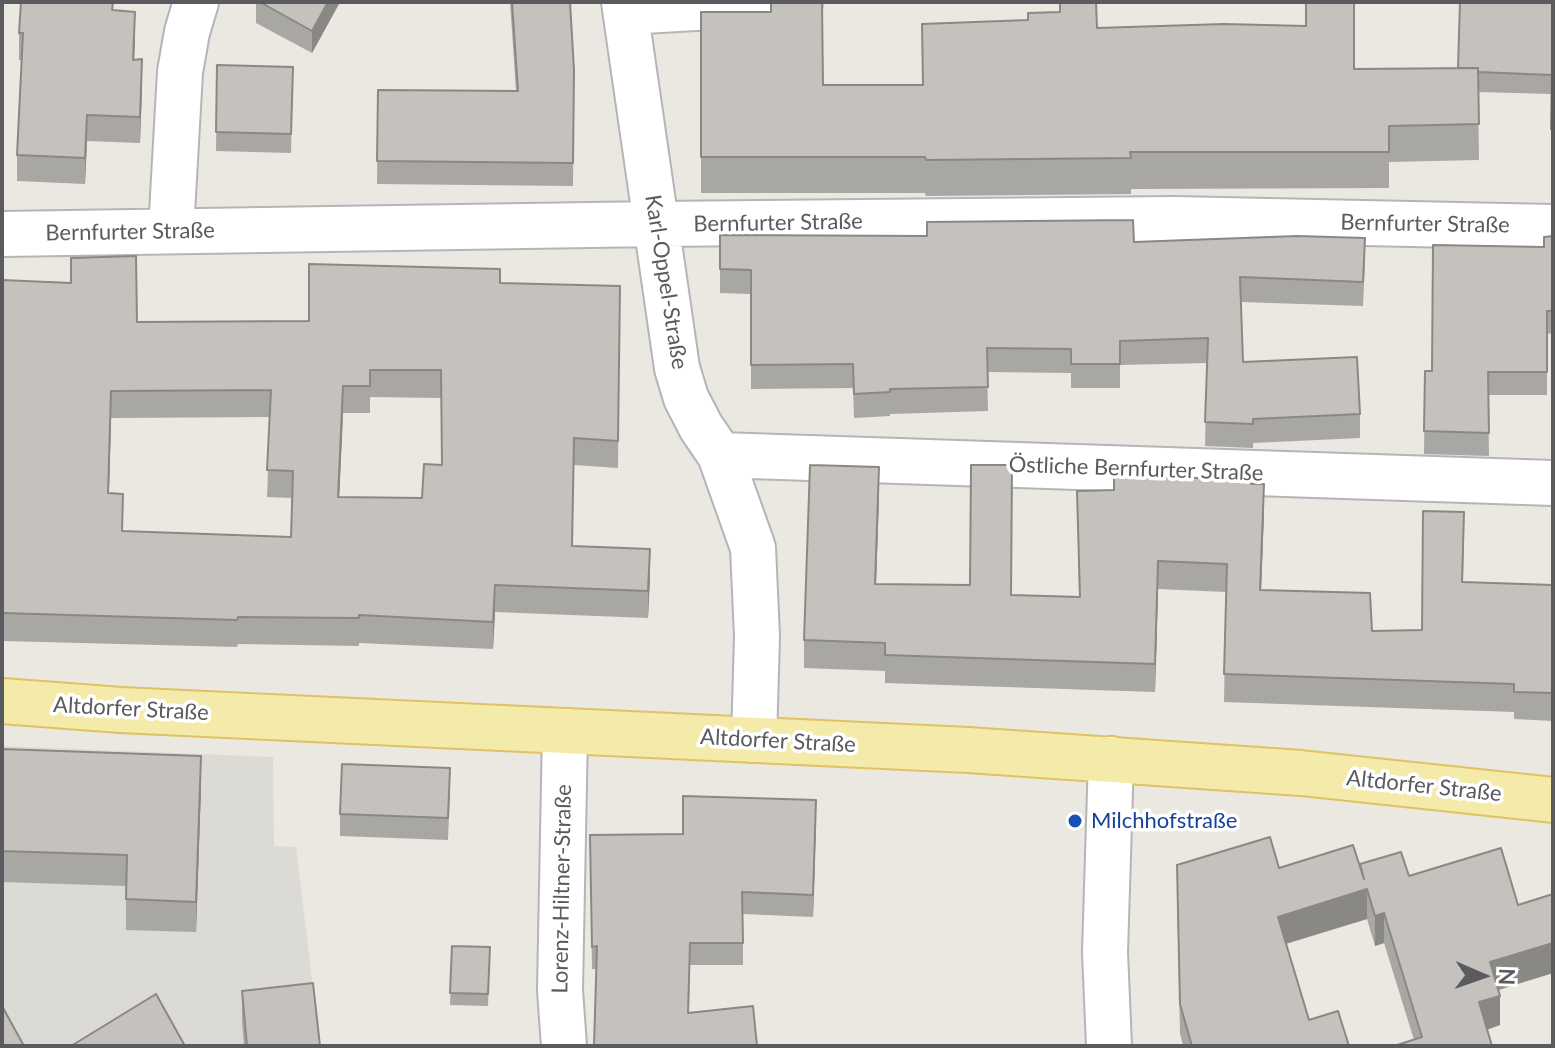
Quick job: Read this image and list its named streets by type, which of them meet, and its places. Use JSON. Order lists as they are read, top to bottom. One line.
{"streets":{"main road":["Altdorfer Straße"],"street":["Bernfurter Straße","Karl-Oppel-Straße","Östliche Bernfurter Straße","Lorenz-Hiltner-Straße"]},"crossings":[["Bernfurter Straße","Karl-Oppel-Straße"],["Karl-Oppel-Straße","Östliche Bernfurter Straße"],["Karl-Oppel-Straße","Altdorfer Straße"],["Altdorfer Straße","Lorenz-Hiltner-Straße"]],"places":["Milchhofstraße"],"north":"right"}
